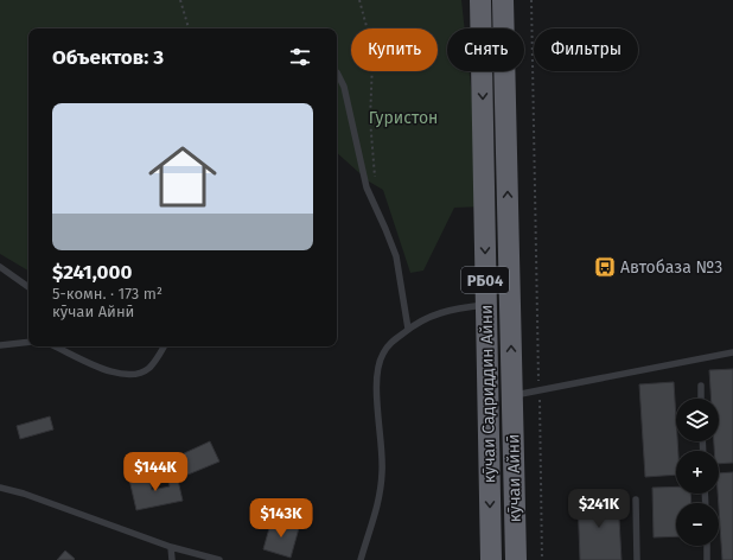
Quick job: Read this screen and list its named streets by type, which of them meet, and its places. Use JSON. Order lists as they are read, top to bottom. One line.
{"streets":{"highway":["РБ04","кӯчаи Садриддин Айни","кӯчаи Айнӣ"]},"crossings":[["кӯчаи Садриддин Айни","кӯчаи Айнӣ"]],"parks":["Гуристон"],"places":{"bus stop":["Автобаза №3"]},"page":{"chip":["Купить","Снять","Фильтры"],"heading":"Объектов: 3","list":[{"name":"$241,000","note":"5-комн. · 173 m² · кӯчаи Айнӣ"}],"map_buttons":["+","−"],"price":["$144K","$241K","$143K"]}}
